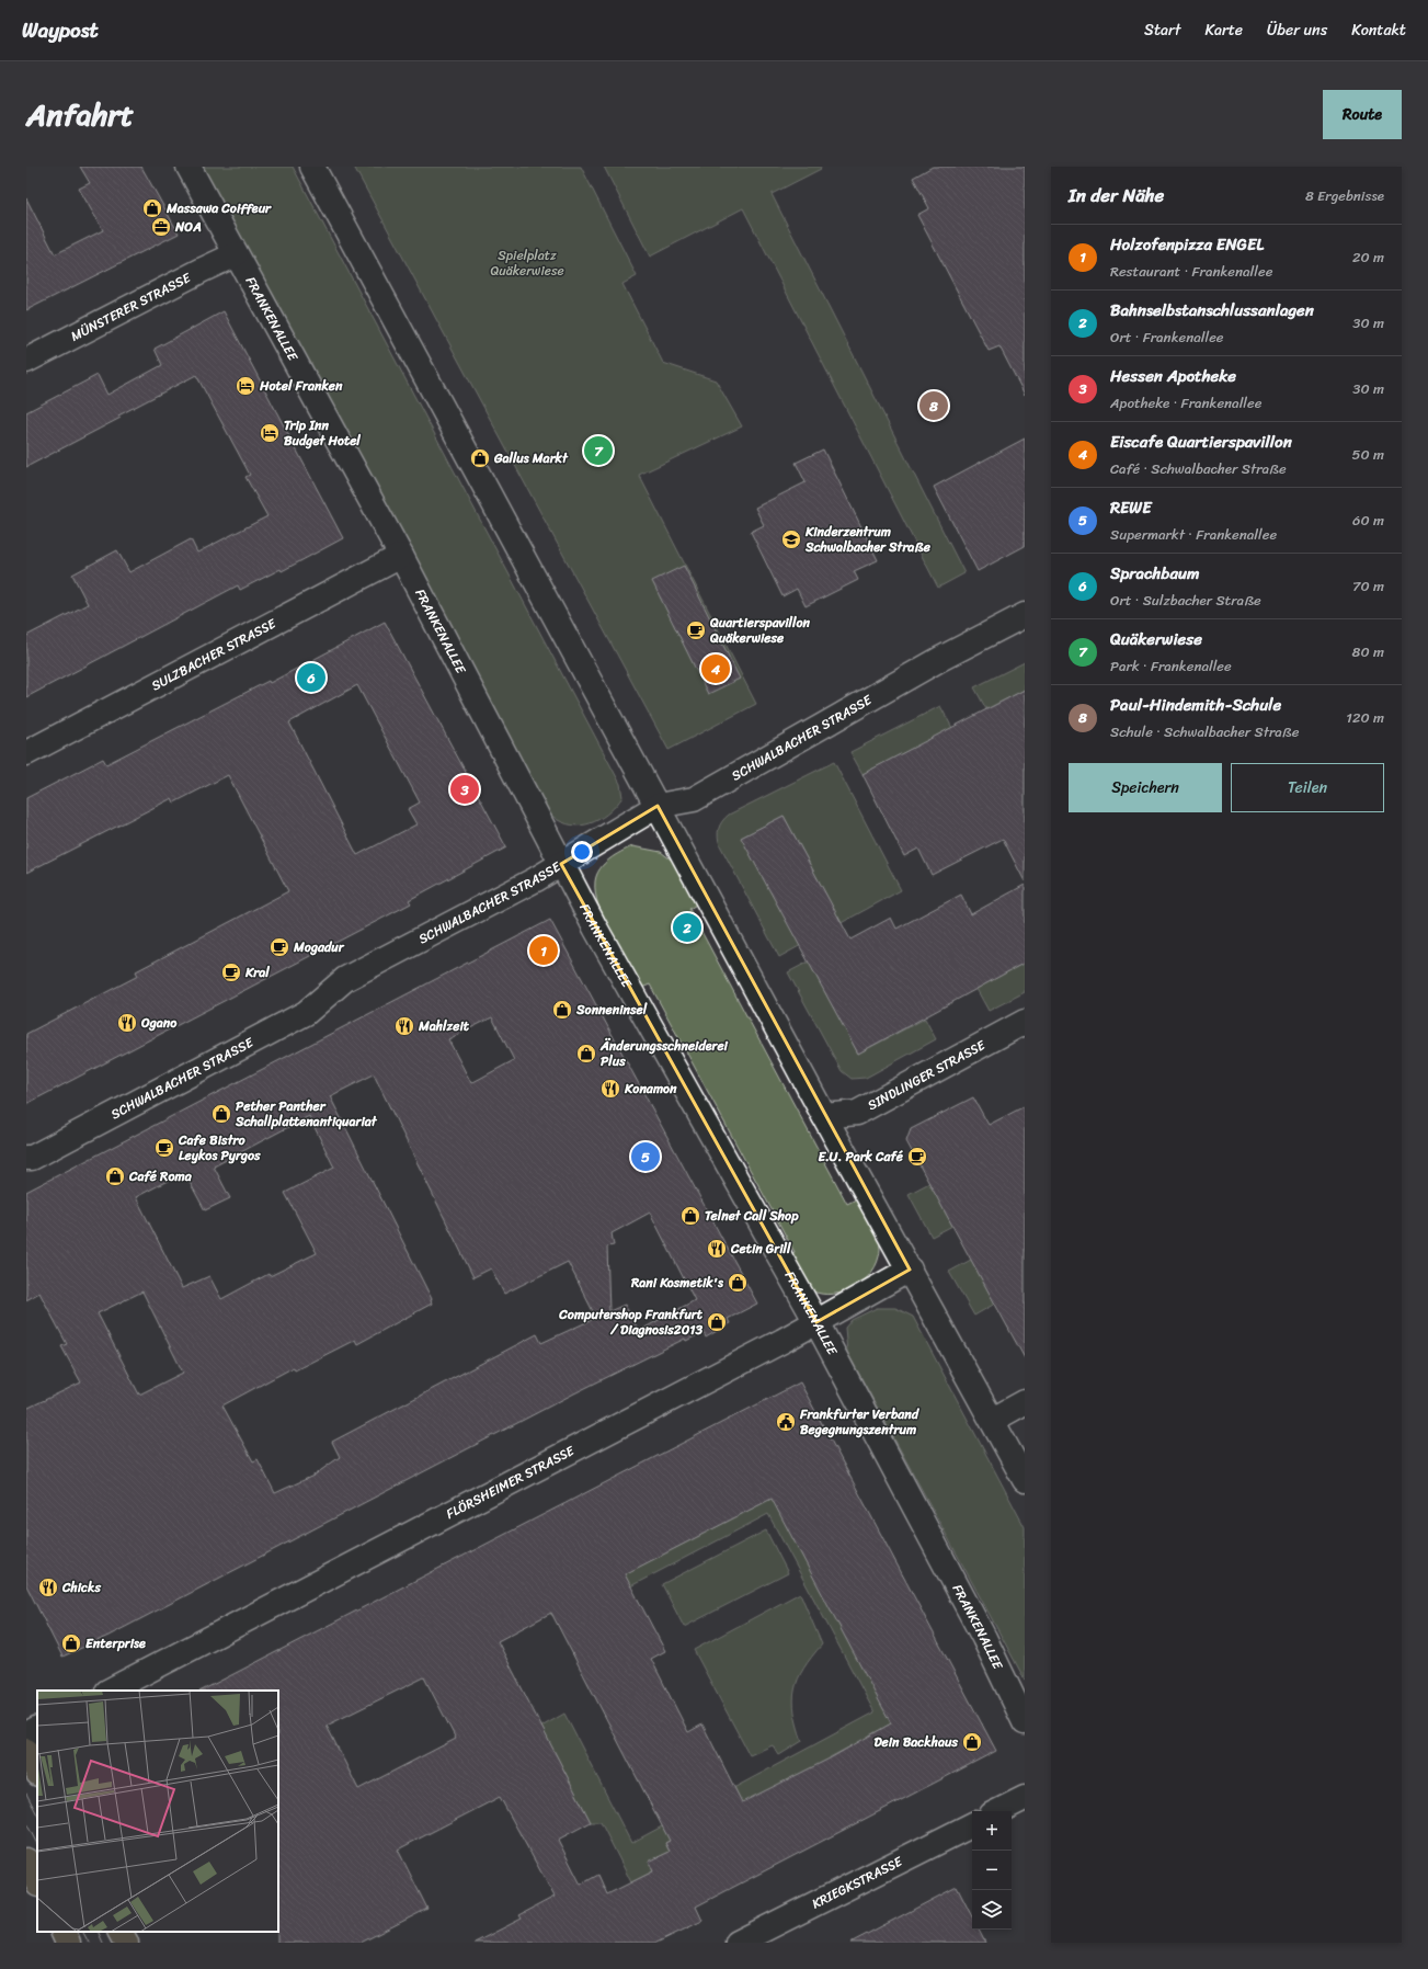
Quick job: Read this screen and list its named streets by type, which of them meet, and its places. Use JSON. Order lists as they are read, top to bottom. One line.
{"streets":{"street":["MÜNSTERER STRASSE","FRANKENALLEE","SULZBACHER STRASSE","SCHWALBACHER STRASSE","SINDLINGER STRASSE","FLÖRSHEIMER STRASSE","KRIEGKSTRASSE"]},"crossings":[["MÜNSTERER STRASSE","FRANKENALLEE"],["FRANKENALLEE","SULZBACHER STRASSE"],["FRANKENALLEE","SCHWALBACHER STRASSE"],["FRANKENALLEE","FLÖRSHEIMER STRASSE"]],"parks":["Spielplatz Quäkerwiese"],"places":{"shop":["Massawa Coiffeur","Gallus Markt","Sonneninsel","Änderungsschneiderei Plus","Pether Panther Schallplattenantiquariat","Café Roma","Telnet Call Shop","Rani Kosmetik's","Computershop Frankfurt / Diagnosis2013","Enterprise","Dein Backhaus"],"office":["NOA"],"hotel":["Hotel Franken","Trip Inn Budget Hotel"],"school or university":["Kinderzentrum Schwalbacher Straße"],"cafe":["Quartierspavillon Quäkerwiese","Mogadur","Kral","Cafe Bistro Leykos Pyrgos","E.U. Park Café"],"restaurant":["Ogano","Mahlzeit","Konamon","Cetin Grill","Chicks"],"public building":["Frankfurter Verband Begegnungszentrum"]},"page":{"header":"Waypost","nav":["Start","Karte","Über uns","Kontakt"],"title":"Anfahrt","buttons":["Route",["Speichern","Teilen"]],"heading":["In der Nähe","8 Ergebnisse"],"list":[{"mark":"1","name":"Holzofenpizza ENGEL","note":"Restaurant · Frankenallee","value":"20 m"},{"mark":"2","name":"Bahnselbstanschlussanlagen","note":"Ort · Frankenallee","value":"30 m"},{"mark":"3","name":"Hessen Apotheke","note":"Apotheke · Frankenallee","value":"30 m"},{"mark":"4","name":"Eiscafe Quartierspavillon","note":"Café · Schwalbacher Straße","value":"50 m"},{"mark":"5","name":"REWE","note":"Supermarkt · Frankenallee","value":"60 m"},{"mark":"6","name":"Sprachbaum","note":"Ort · Sulzbacher Straße","value":"70 m"},{"mark":"7","name":"Quäkerwiese","note":"Park · Frankenallee","value":"80 m"},{"mark":"8","name":"Paul-Hindemith-Schule","note":"Schule · Schwalbacher Straße","value":"120 m"}],"pins":["8","7","4","6","3","2","1","5"],"map_buttons":["+","−"]}}
